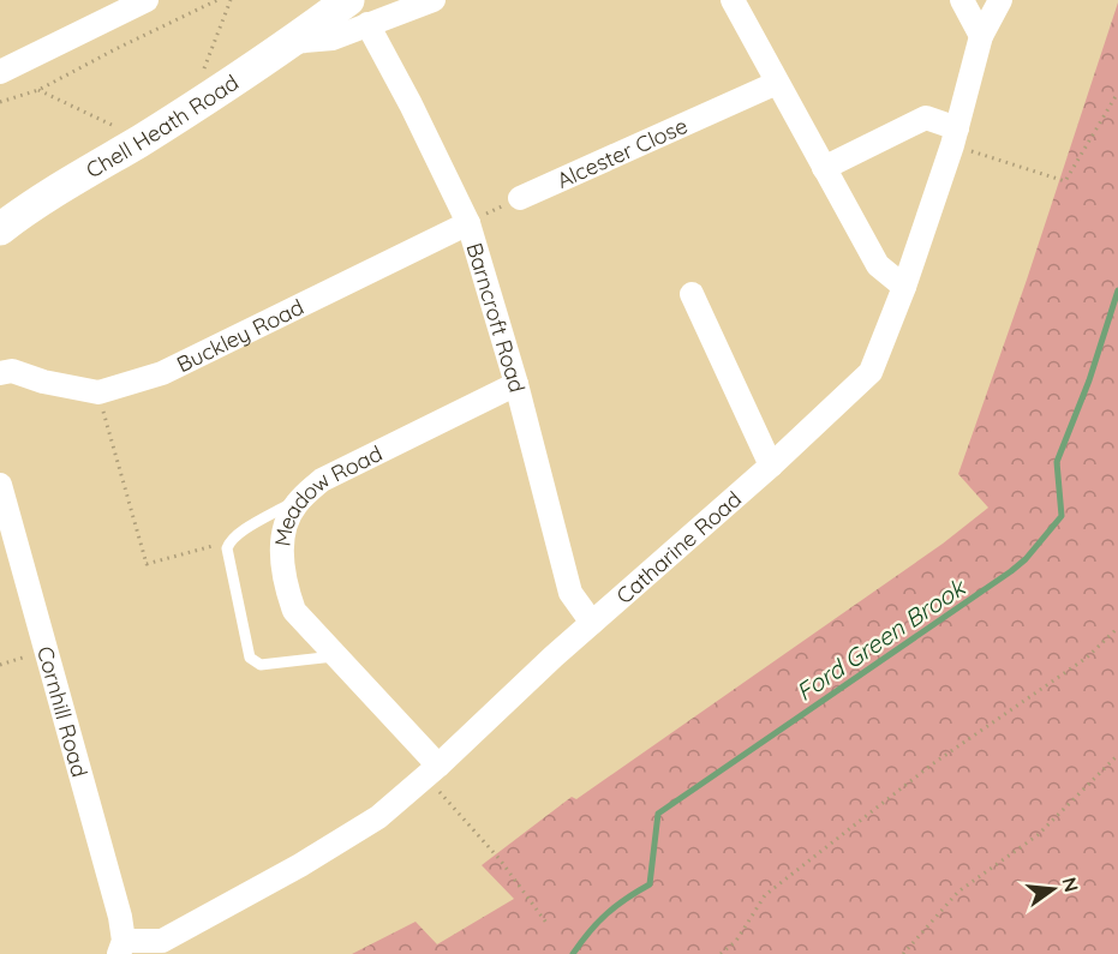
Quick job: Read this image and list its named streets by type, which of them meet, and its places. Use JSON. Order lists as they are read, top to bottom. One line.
{"streets":{"street":["Chell Heath Road","Alcester Close","Barncroft Road","Buckley Road","Meadow Road","Catharine Road","Cornhill Road"]},"crossings":[["Chell Heath Road","Barncroft Road"],["Barncroft Road","Buckley Road"],["Barncroft Road","Meadow Road"],["Barncroft Road","Catharine Road"],["Meadow Road","Catharine Road"],["Catharine Road","Cornhill Road"]],"water":["Ford Green Brook"],"north":"right"}
